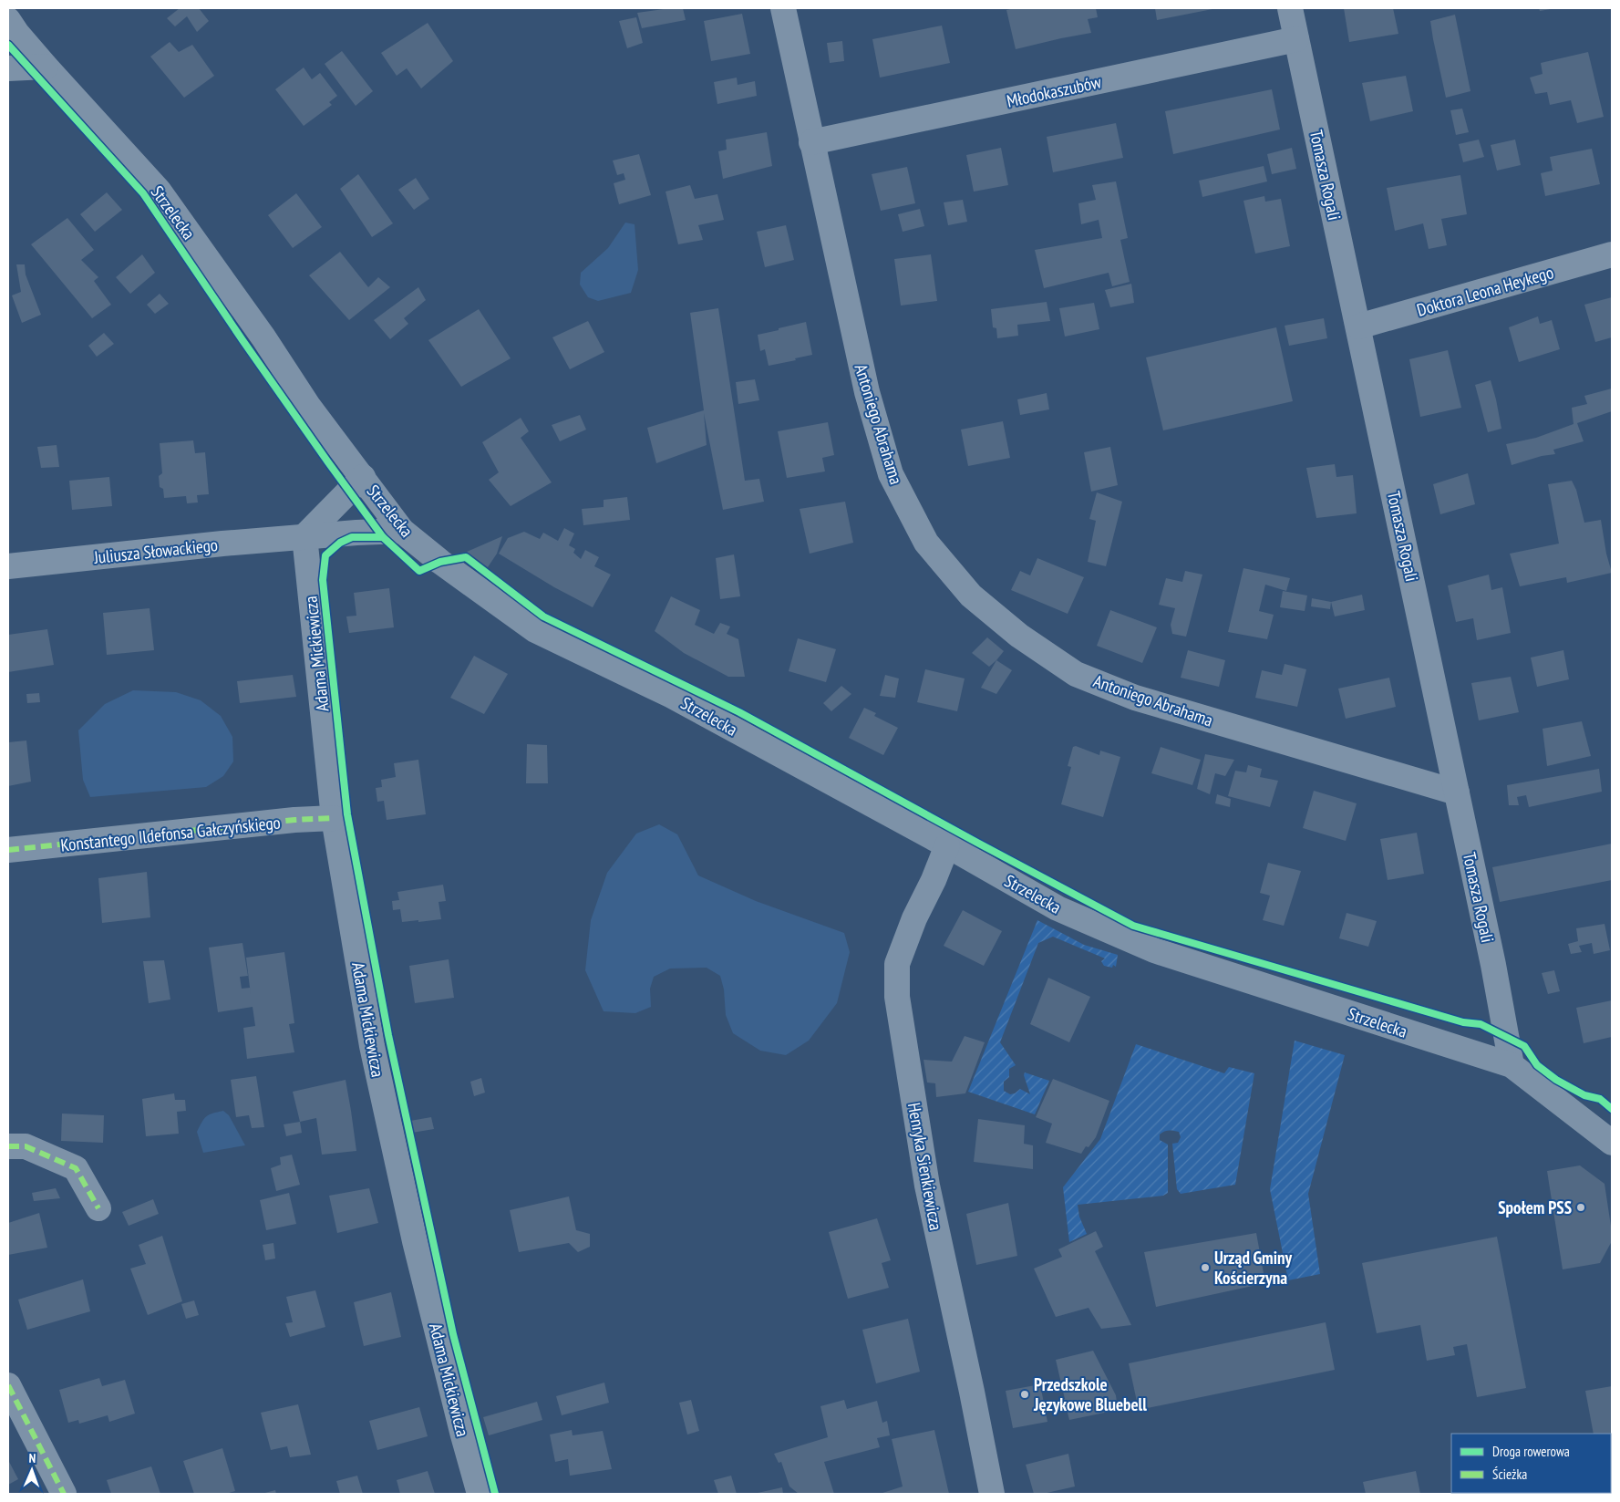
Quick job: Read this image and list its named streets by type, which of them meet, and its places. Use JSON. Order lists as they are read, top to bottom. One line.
{"streets":{"street":["Młodokaszubów","Tomasza Rogali","Strzelecka","Doktora Leona Heykego","Antoniego Abrahama","Juliusza Słowackiego","Adama Mickiewicza","Konstantego Ildefonsa Gałczyńskiego","Henryka Sienkiewicza"]},"crossings":[["Młodokaszubów","Tomasza Rogali"],["Młodokaszubów","Antoniego Abrahama"],["Tomasza Rogali","Strzelecka"],["Tomasza Rogali","Doktora Leona Heykego"],["Tomasza Rogali","Antoniego Abrahama"],["Strzelecka","Juliusza Słowackiego"],["Strzelecka","Henryka Sienkiewicza"],["Juliusza Słowackiego","Adama Mickiewicza"],["Adama Mickiewicza","Konstantego Ildefonsa Gałczyńskiego"]],"places":["Społem PSS","Urząd Gminy Kościerzyna","Przedszkole Językowe Bluebell"],"legend":["Droga rowerowa","Ścieżka"],"north":"top"}
